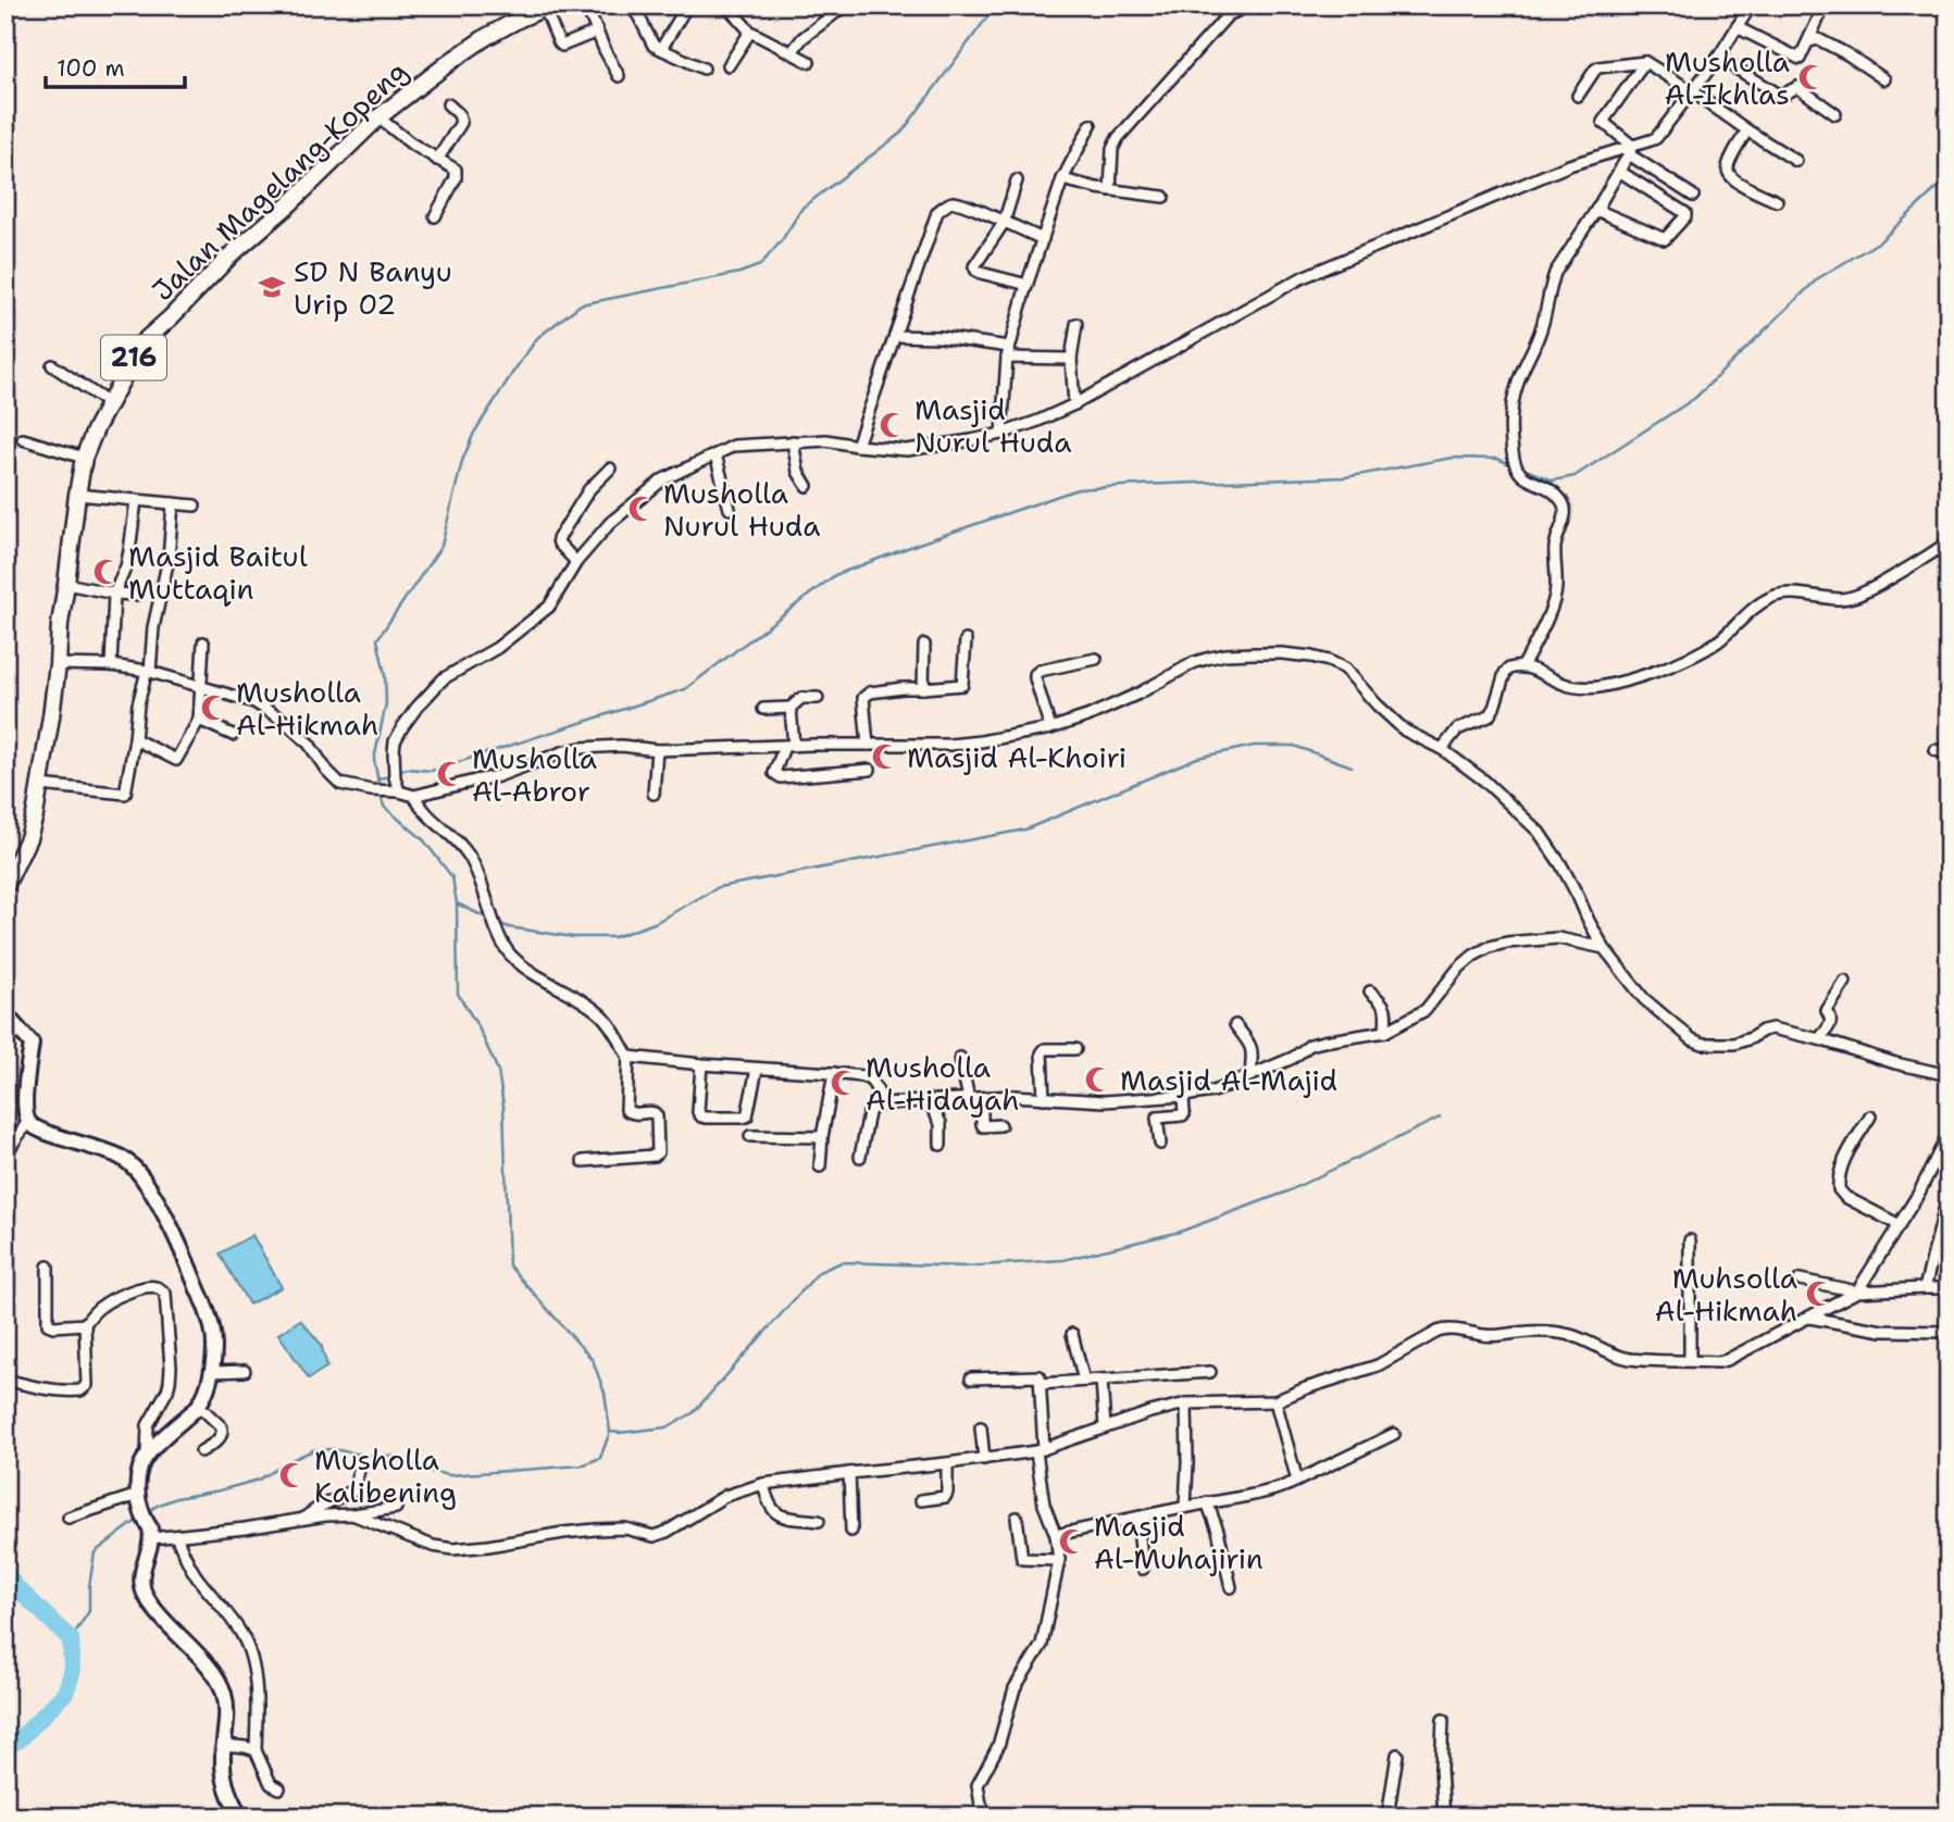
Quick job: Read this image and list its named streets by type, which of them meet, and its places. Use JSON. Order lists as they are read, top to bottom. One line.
{"streets":{"main road":["Jalan Magelang-Kopeng","216"]},"places":{"mosque":["Musholla Al-Ikhlas","Masjid Nurul Huda","Musholla Nurul Huda","Masjid Baitul Muttaqin","Musholla Al-Hikmah","Masjid Al-Khoiri","Musholla Al-Abror","Masjid Al-Majid","Musholla Al-Hidayah","Muhsolla Al-Hikmah","Musholla Kalibening","Masjid Al-Muhajirin"],"school or university":["SD N Banyu Urip 02"]},"scale_bar":"100 m"}
